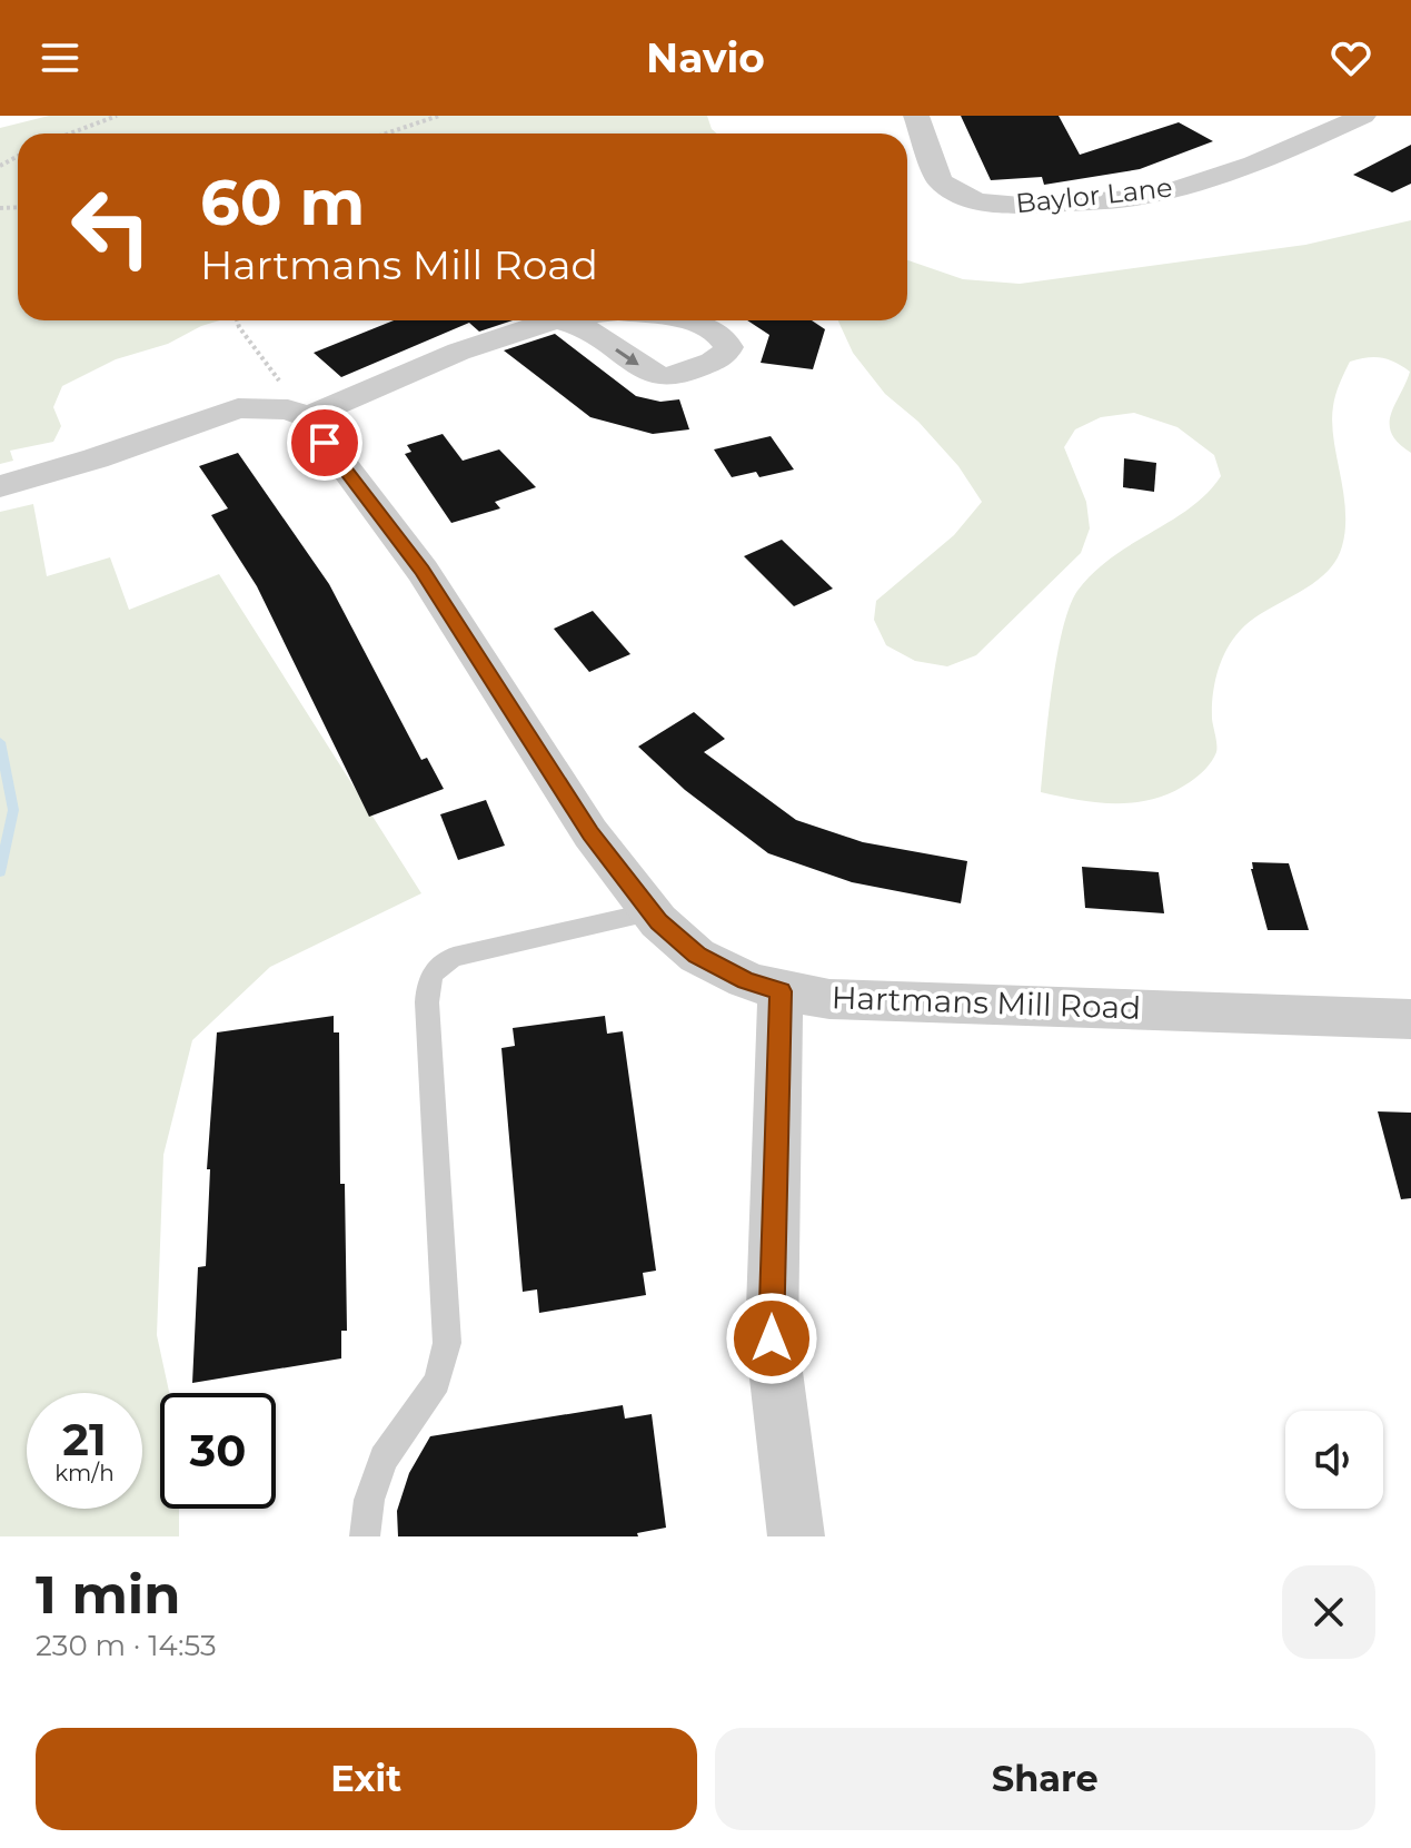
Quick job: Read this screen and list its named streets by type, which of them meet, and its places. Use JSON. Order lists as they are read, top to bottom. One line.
{"streets":{"street":["Baylor Lane","Hartmans Mill Road"]},"page":{"header":"Navio","turn":["60 m","Hartmans Mill Road"],"speed":"21 km/h","limit":"30","heading":["1 min","230 m · 14:53"],"buttons":["Exit","Share"]}}
